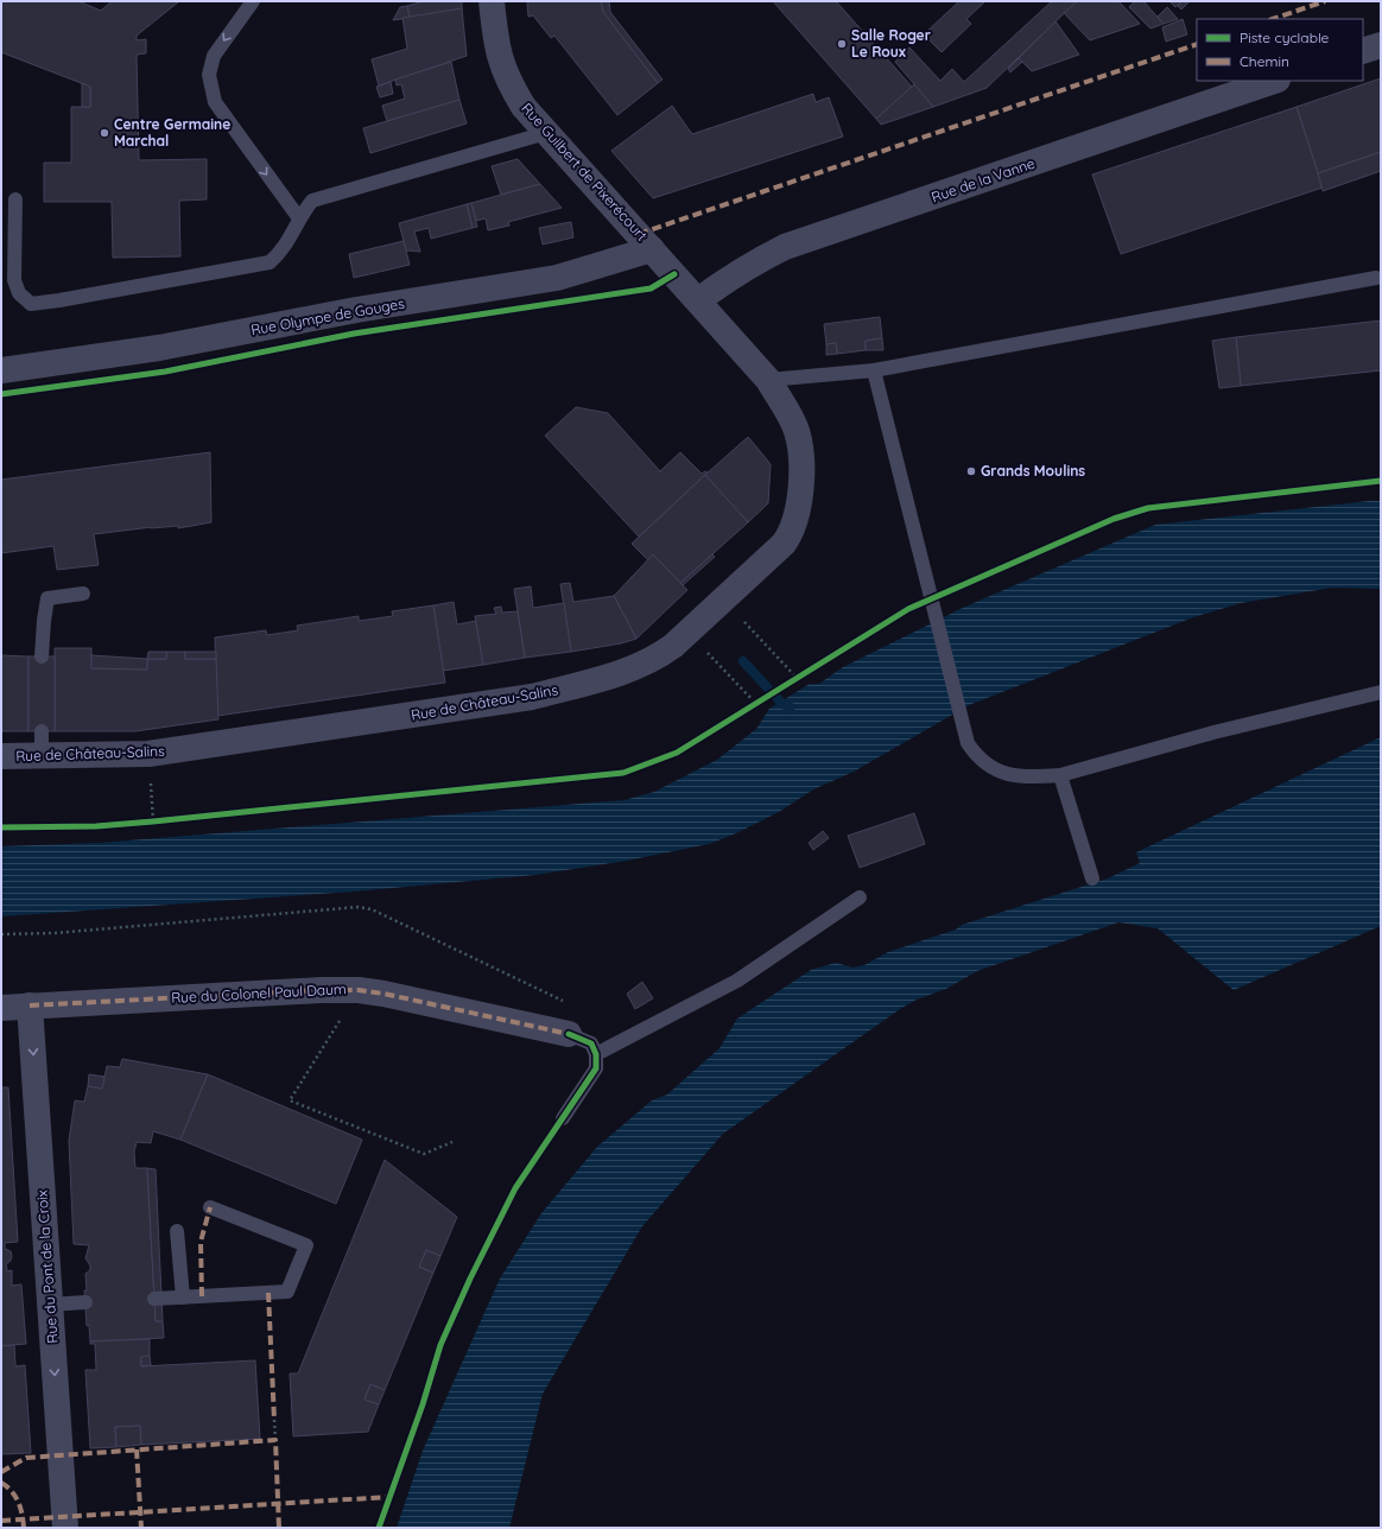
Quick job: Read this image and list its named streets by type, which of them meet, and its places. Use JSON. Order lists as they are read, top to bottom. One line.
{"streets":{"street":["Rue Guilbert de Pixerécourt","Rue de la Vanne","Rue Olympe de Gouges","Rue de Château-Salins","Rue du Colonel Paul Daum","Rue du Pont de la Croix"]},"crossings":[["Rue Guilbert de Pixerécourt","Rue de la Vanne"],["Rue Guilbert de Pixerécourt","Rue Olympe de Gouges"],["Rue Guilbert de Pixerécourt","Rue de Château-Salins"],["Rue de la Vanne","Rue de Château-Salins"],["Rue du Colonel Paul Daum","Rue du Pont de la Croix"]],"one_way":["Rue du Pont de la Croix"],"places":["Salle Roger Le Roux","Centre Germaine Marchal","Grands Moulins"],"legend":["Piste cyclable","Chemin"]}
